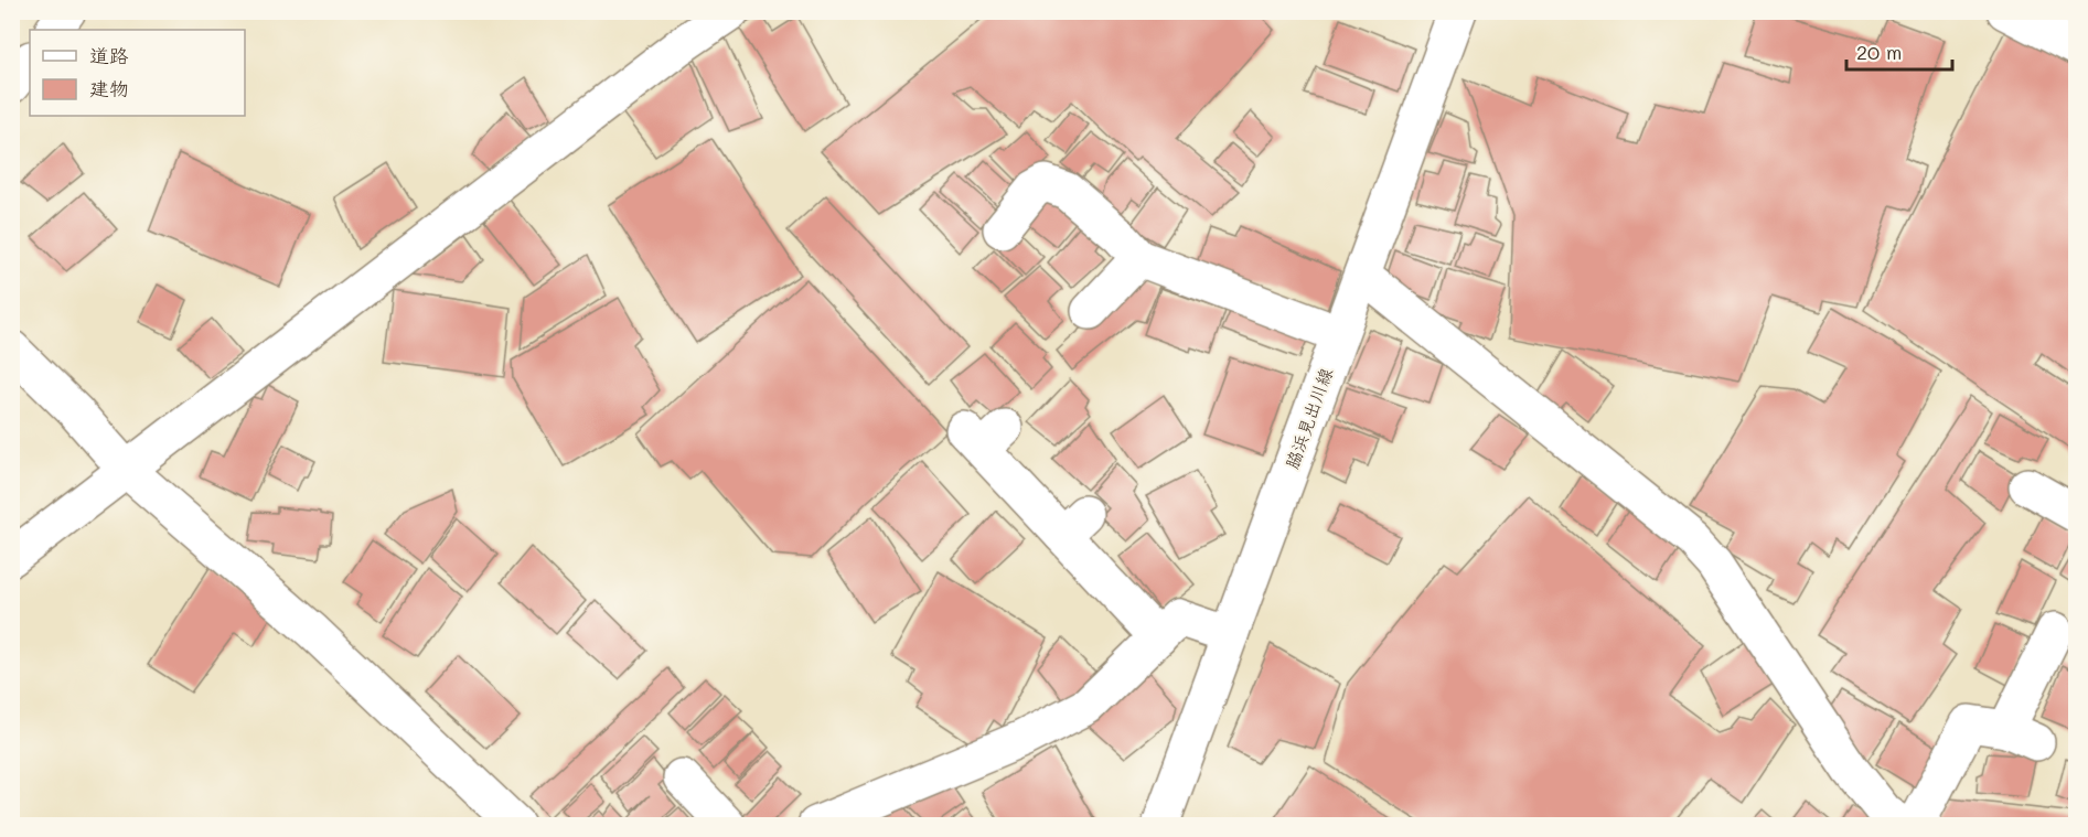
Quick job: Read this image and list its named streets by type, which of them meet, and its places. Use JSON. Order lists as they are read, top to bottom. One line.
{"streets":{"street":["脇浜見出川線"]},"legend":["道路","建物"],"scale_bar":"20 m"}
